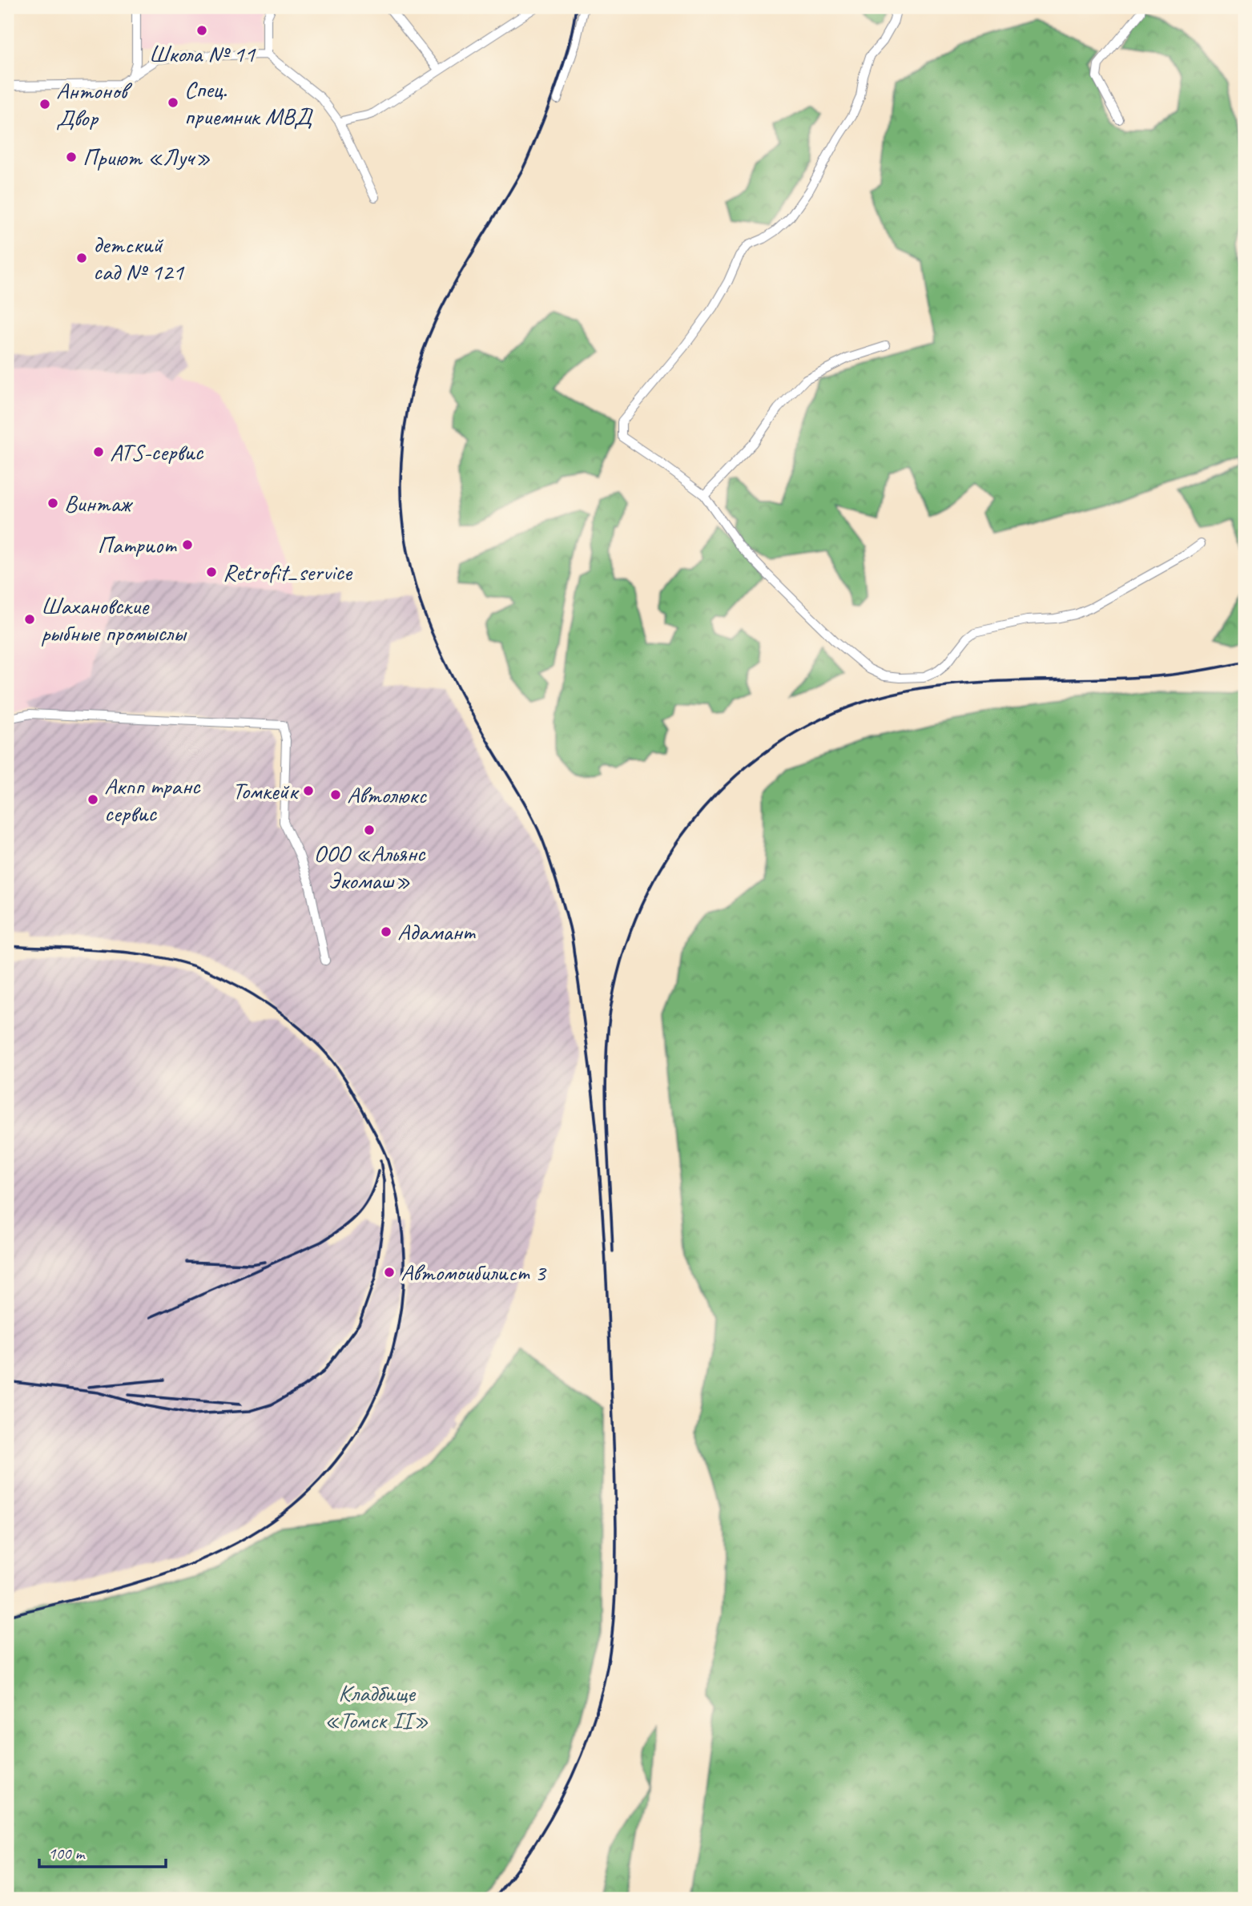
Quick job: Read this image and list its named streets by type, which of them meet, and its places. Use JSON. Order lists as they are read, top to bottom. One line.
{"parks":["Кладбище «Томск II»"],"places":["Школа № 11","Спец. приемник МВД","Антонов Двор","Приют «Луч»","детский сад № 121","ATS-сервис","Винтаж","Патриот","Retrofit_service","Шахановские рыбные промыслы","Томкейк","Автолюкс","Акпп транс сервис","ООО «Альянс Экомаш»","Адамант","Автомоибилист 3"],"scale_bar":"100 m"}
